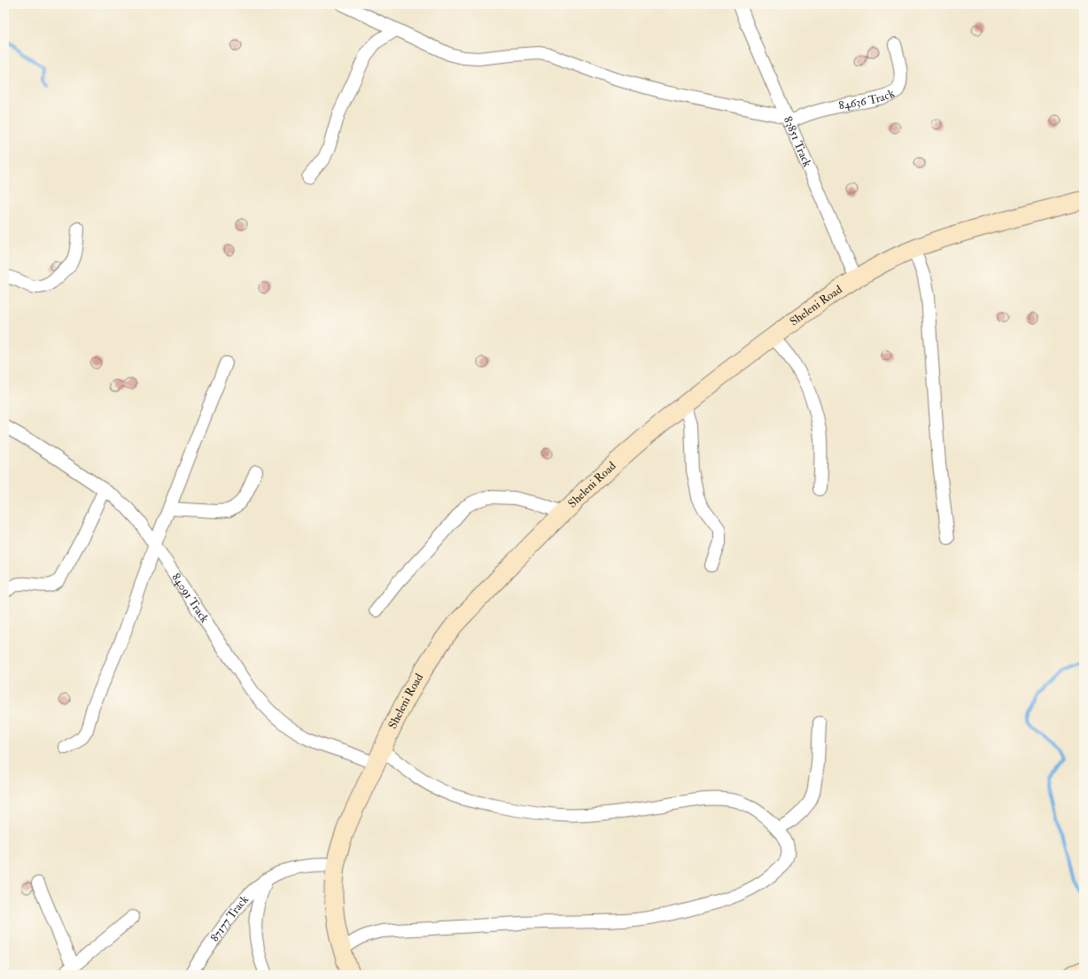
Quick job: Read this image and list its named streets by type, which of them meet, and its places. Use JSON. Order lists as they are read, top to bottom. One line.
{"streets":{"street":["84636 Track","83851 Track","Sheleni Road","84091 Track","87177 Track"]},"crossings":[["84636 Track","83851 Track"],["83851 Track","Sheleni Road"],["Sheleni Road","84091 Track"],["Sheleni Road","87177 Track"]]}
